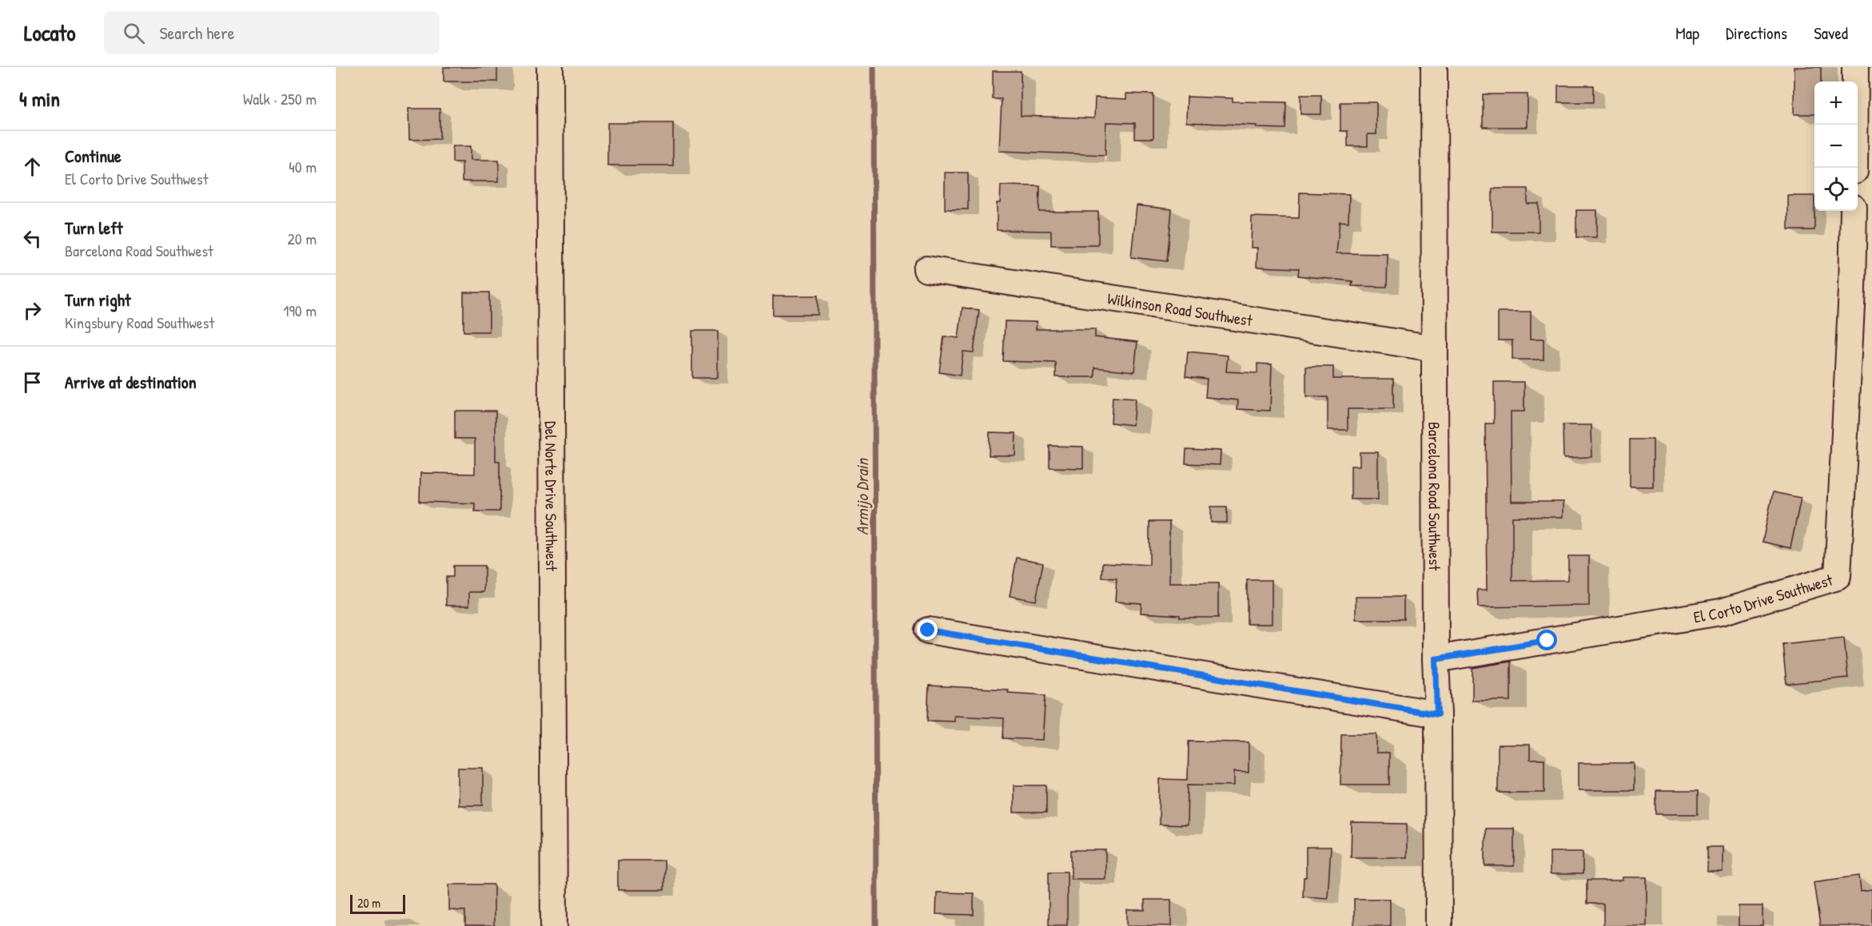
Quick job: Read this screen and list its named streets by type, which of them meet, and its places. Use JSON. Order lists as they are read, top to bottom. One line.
{"streets":{"street":["Wilkinson Road Southwest","Del Norte Drive Southwest","Barcelona Road Southwest","El Corto Drive Southwest"]},"crossings":[["Wilkinson Road Southwest","Barcelona Road Southwest"],["Barcelona Road Southwest","El Corto Drive Southwest"]],"water":["Armijo Drain"],"scale_bar":"20 m","page":{"header":"Locato","search":"Search here","nav":["Map","Directions","Saved"],"heading":["4 min","Walk · 250 m"],"map_buttons":["+","−"],"list":[["Continue","El Corto Drive Southwest","40 m"],["Turn left","Barcelona Road Southwest","20 m"],["Turn right","Kingsbury Road Southwest","190 m"],"Arrive at destination"],"scale":"20 m"}}
